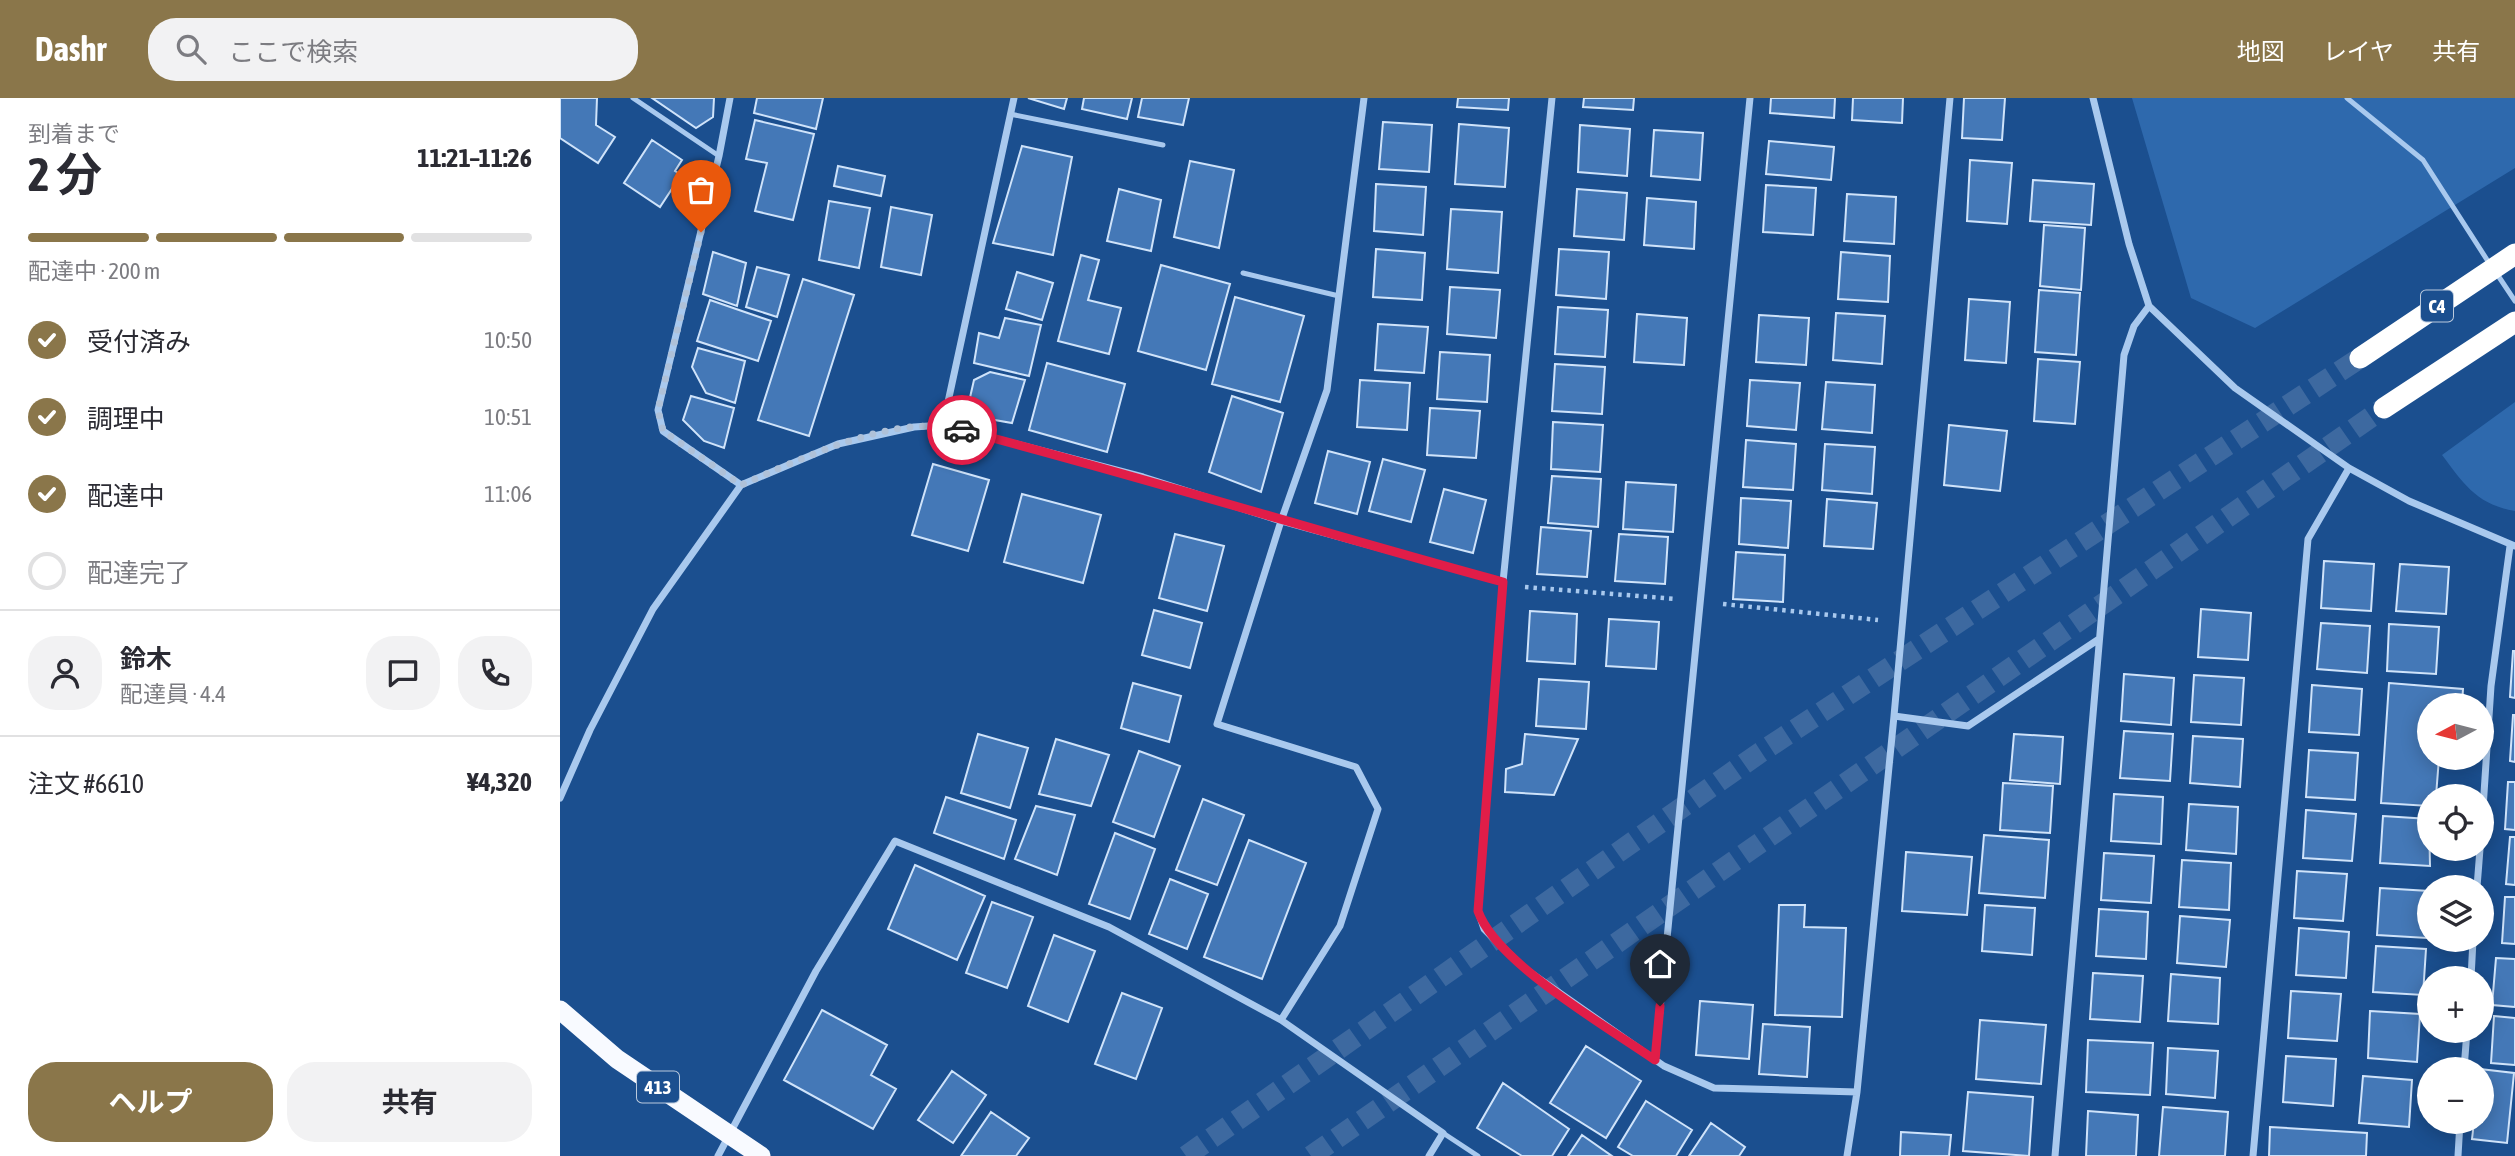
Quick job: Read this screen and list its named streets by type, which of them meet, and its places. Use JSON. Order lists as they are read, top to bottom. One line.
{"streets":{"highway":["C4","413"]},"north":"left","page":{"header":"Dashr","search":"ここで検索","nav":["地図","レイヤ","共有"],"heading":["2 分","到着まで","11:21–11:26"],"panel":["鈴木","配達員 · 4.4","注文 #6610","¥4,320"],"bar":"配達中 · 200 m","list":[["受付済み","10:50"],["調理中","10:51"],["配達中","11:06"],"配達完了"],"map_buttons":["+","−"],"buttons":["ヘルプ","共有"]}}
